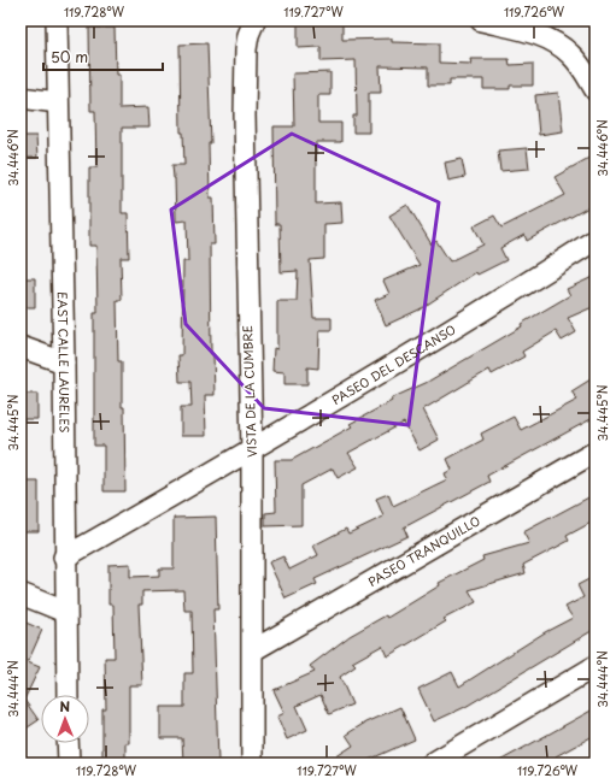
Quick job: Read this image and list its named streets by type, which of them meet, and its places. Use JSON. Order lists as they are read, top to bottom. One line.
{"streets":{"street":["EAST CALLE LAURELES","PASEO DEL DESCANSO","VISTA DE LA CUMBRE","PASEO TRANQUILLO"]},"crossings":[["EAST CALLE LAURELES","PASEO DEL DESCANSO"],["PASEO DEL DESCANSO","VISTA DE LA CUMBRE"],["VISTA DE LA CUMBRE","PASEO TRANQUILLO"]],"scale_bar":"50 m","north":"top","coordinates":["119.728°W","119.727°W","119.726°W","34.446°N","34.445°N","34.444°N"]}
